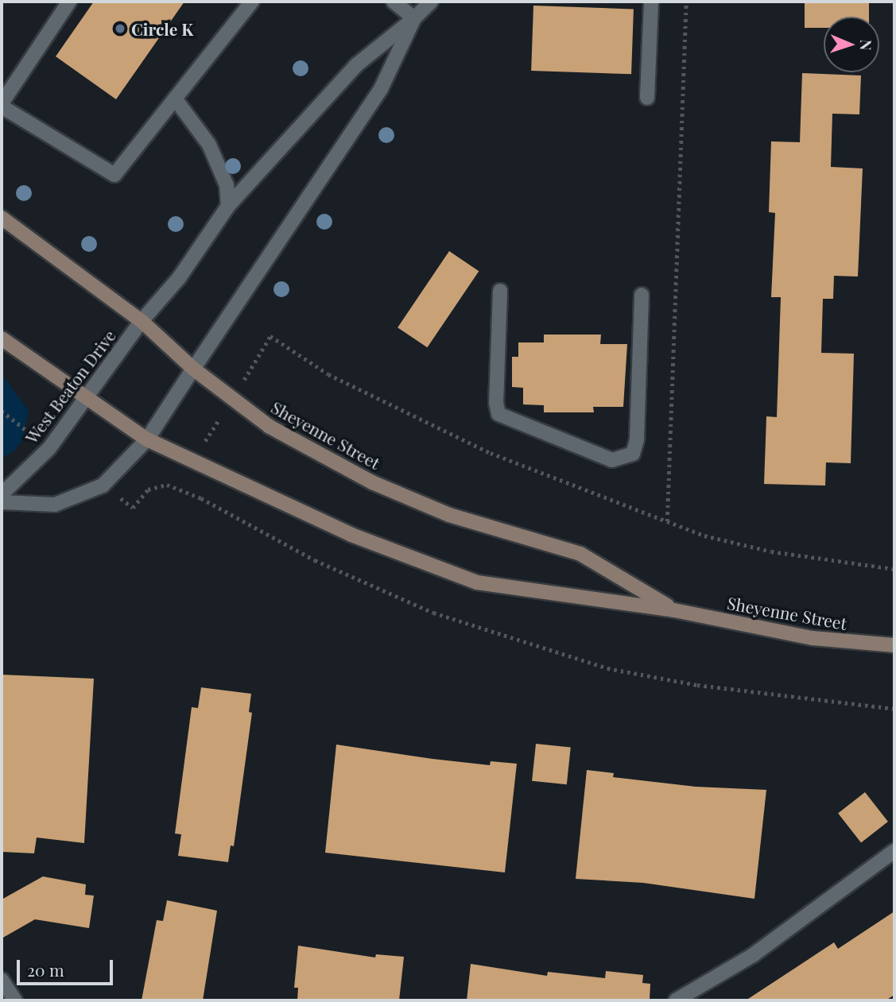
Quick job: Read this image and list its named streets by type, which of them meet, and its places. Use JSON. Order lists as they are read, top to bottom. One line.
{"streets":{"main road":["Sheyenne Street"],"street":["West Beaton Drive"]},"crossings":[["West Beaton Drive","Sheyenne Street"]],"places":["Circle K"],"scale_bar":"20 m","north":"right"}
